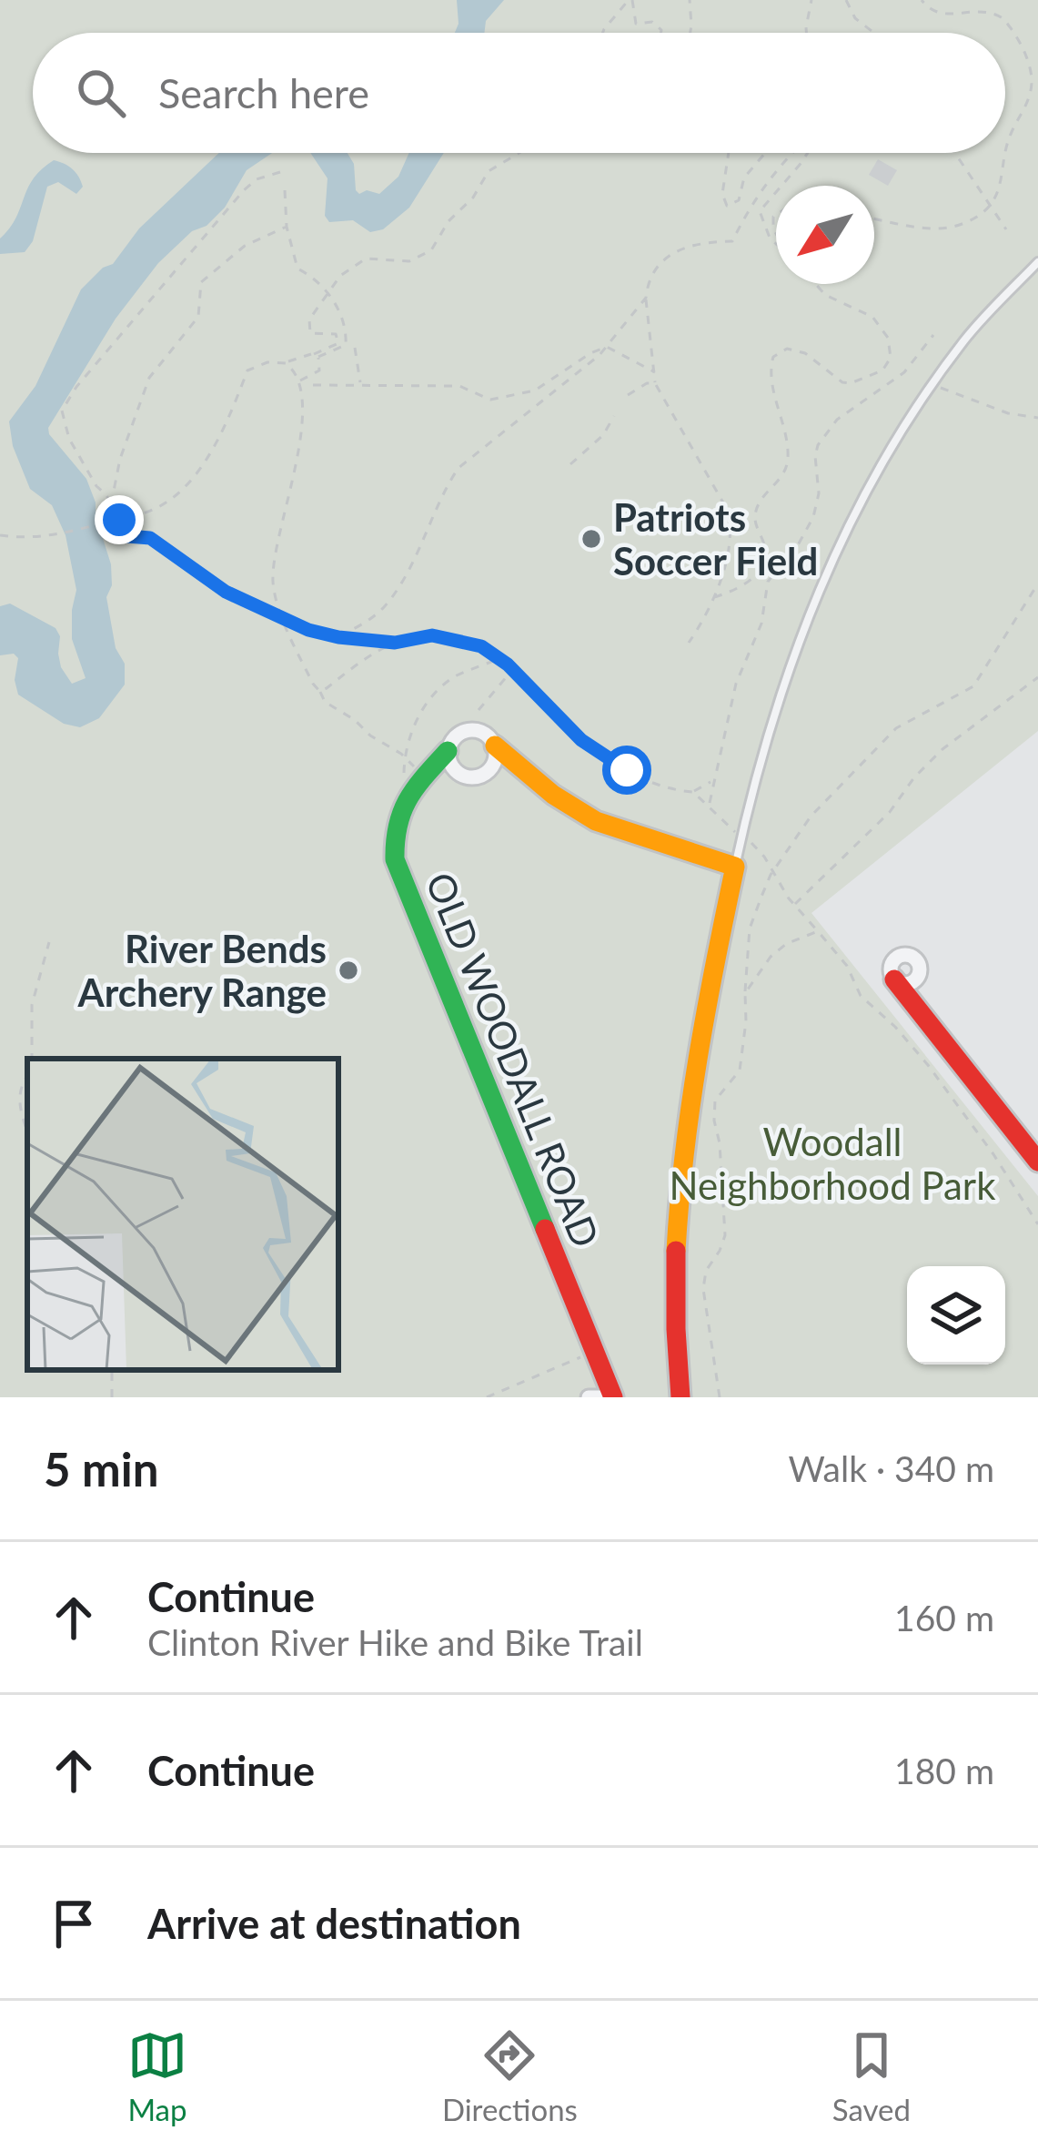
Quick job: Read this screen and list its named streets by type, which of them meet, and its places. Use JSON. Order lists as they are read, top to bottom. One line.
{"streets":{"street":["OLD WOODALL ROAD"]},"parks":["Woodall Neighborhood Park"],"places":["Patriots Soccer Field","River Bends Archery Range"],"north":"bottom left","page":{"search":"Search here","heading":["5 min","Walk · 340 m"],"list":[["Continue","Clinton River Hike and Bike Trail","160 m"],["Continue","180 m"],"Arrive at destination"],"nav":["Map","Directions","Saved"]}}
